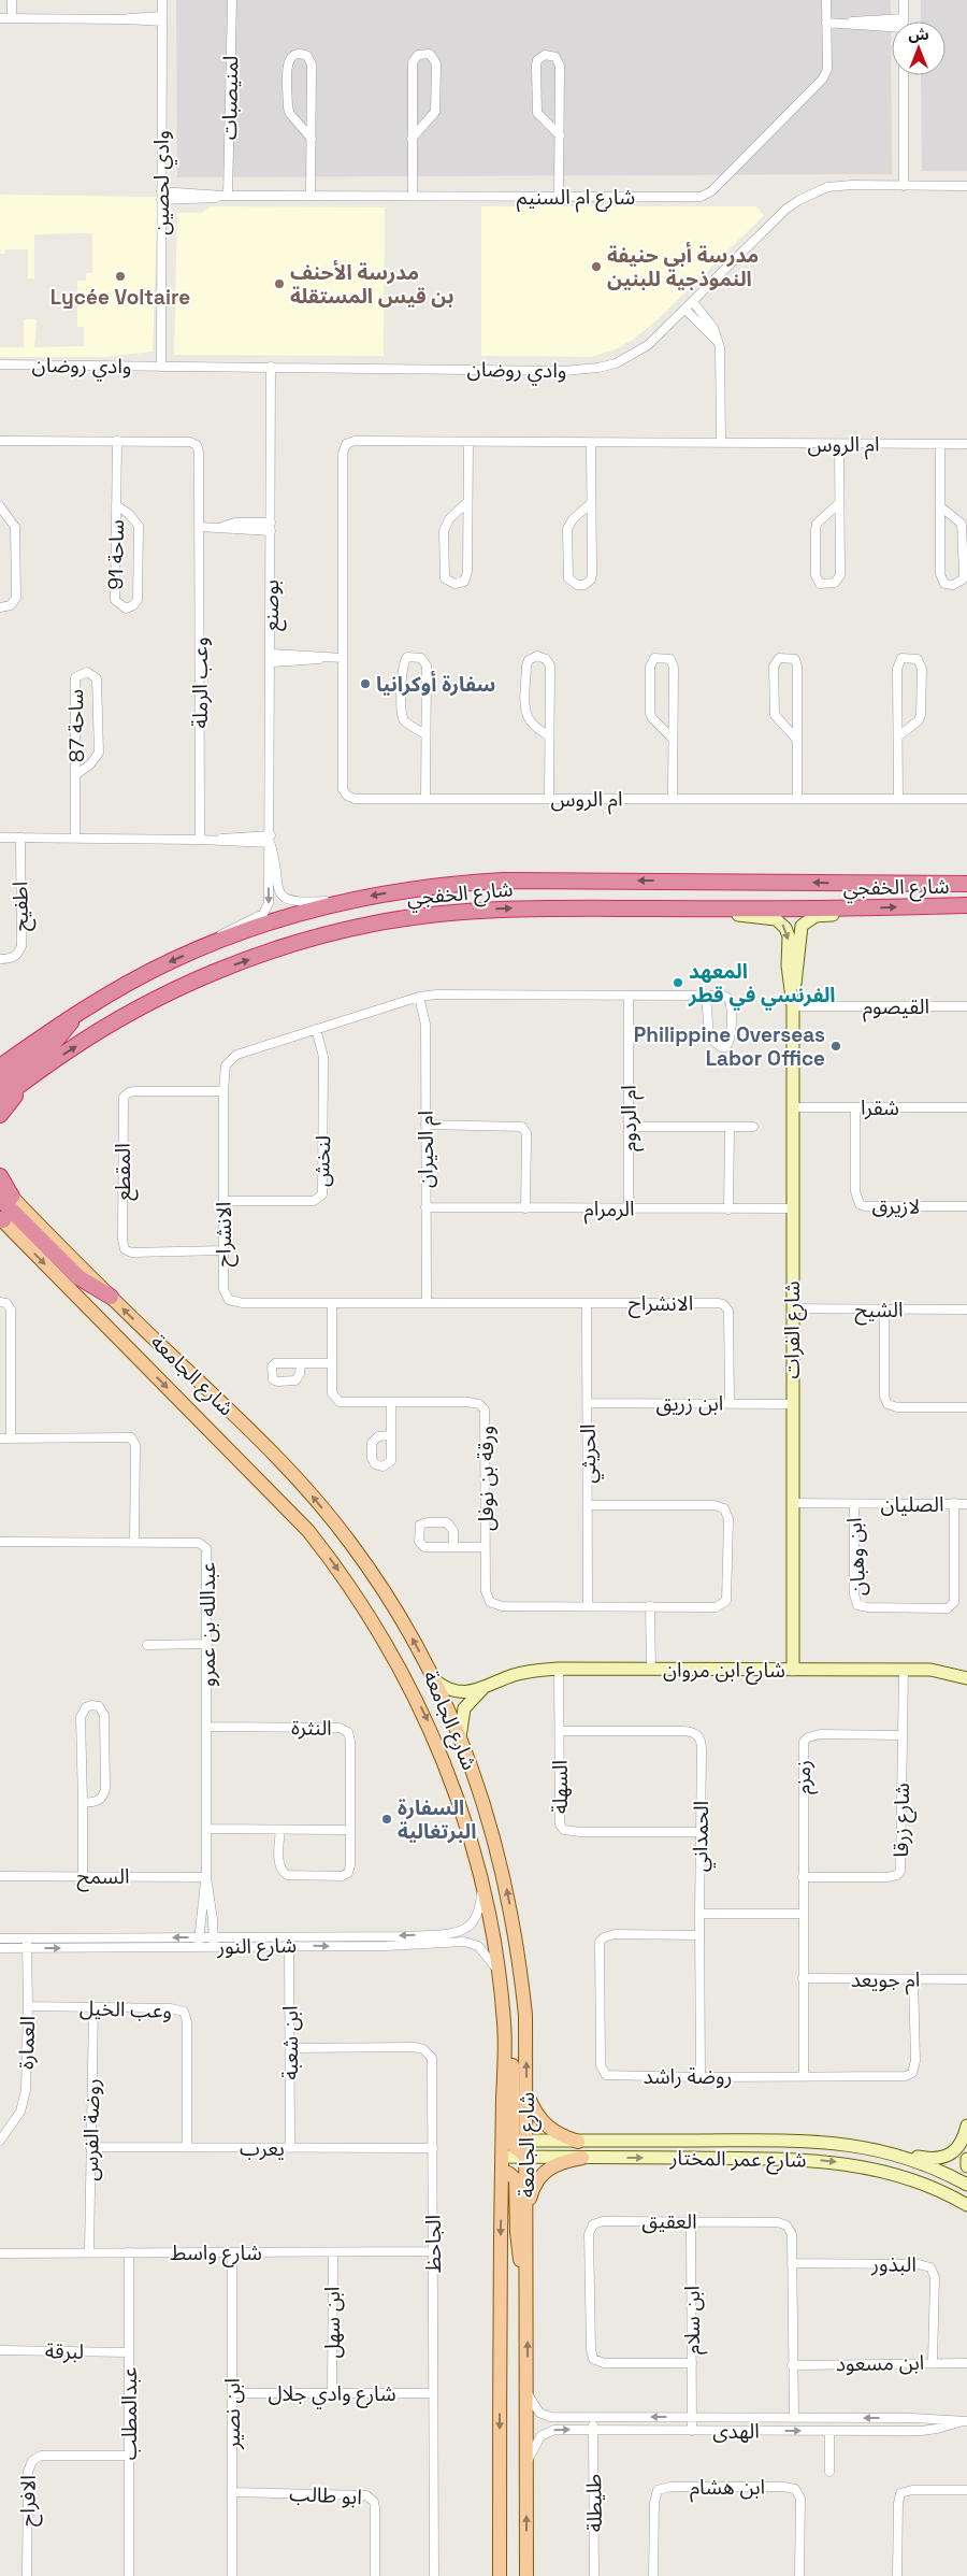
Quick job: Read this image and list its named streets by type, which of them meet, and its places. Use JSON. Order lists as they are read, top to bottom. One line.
{"streets":{"highway":["شارع الخفجي"],"main road":["شارع الجامعة"],"street":["لمنيصبات","وادي لحصين","شارع ام السنيم","وادي روضان","ام الروس","ساحة 91","بوصنع","وعب الرملة","ساحة 87","اطفيح","القيصوم","شقرا","ام الردوم","ام الحيران","لنخش","المقطع","لازيرق","الرمرام","الانشراح","الشيح","شارع الفرات","ابن زريق","الحريثي","ورقة بن نوفل","الصليان","ابن وهبان","عبدالله بن عمرو","شارع ابن مروان","النثرة","زمزم","السهلة","شارع زرقا","الحمداني","السمح","شارع النور","ام جويعد","وعب الخيل","العمارة","ابن شعبة","روضة راشد","روضة الفرس","يعرب","شارع عمر المختار","العقيق","الجاحظ","شارع واسط","البذور","ابن سلام","ابن سهل","لبرقة","ابن مسعود","شارع وادي جلال","عبدالمطلب","ابن نصير","الهدى","ابن هشام","ابو طالب","الافراح","طليطلة"]},"crossings":[["لمنيصبات","شارع ام السنيم"],["وادي لحصين","شارع ام السنيم"],["وادي لحصين","وادي روضان"],["وادي روضان","بوصنع"],["ساحة 91","وعب الرملة"],["بوصنع","شارع الخفجي"],["شارع الخفجي","شارع الفرات"],["القيصوم","شارع الفرات"],["شقرا","لازيرق"],["شقرا","شارع الفرات"],["ام الردوم","الرمرام"],["ام الردوم","الانشراح"],["ام الحيران","الرمرام"],["ام الحيران","الانشراح"],["لنخش","الانشراح"],["المقطع","الانشراح"],["الرمرام","شارع الفرات"],["الانشراح","ابن زريق"],["الانشراح","الحريثي"],["الانشراح","ورقة بن نوفل"],["الشيح","شارع الفرات"],["شارع الفرات","ابن زريق"],["شارع الفرات","الصليان"],["شارع الفرات","شارع ابن مروان"],["شارع الجامعة","شارع ابن مروان"],["شارع الجامعة","شارع النور"],["شارع الجامعة","شارع عمر المختار"],["شارع الجامعة","الهدى"],["ابن زريق","الحريثي"],["الحريثي","ورقة بن نوفل"],["الصليان","ابن وهبان"],["عبدالله بن عمرو","النثرة"],["عبدالله بن عمرو","السمح"],["عبدالله بن عمرو","شارع النور"],["شارع ابن مروان","السهلة"],["شارع ابن مروان","شارع زرقا"],["زمزم","شارع زرقا"],["زمزم","ام جويعد"],["زمزم","روضة راشد"],["السهلة","الحمداني"],["الحمداني","روضة راشد"],["شارع النور","العمارة"],["شارع النور","ابن شعبة"],["ام جويعد","روضة راشد"],["وعب الخيل","العمارة"],["وعب الخيل","روضة الفرس"],["وعب الخيل","يعرب"],["ابن شعبة","يعرب"],["ابن شعبة","الجاحظ"],["روضة الفرس","يعرب"],["روضة الفرس","شارع واسط"],["يعرب","الجاحظ"],["العقيق","البذور"],["العقيق","ابن سلام"],["العقيق","ابن مسعود"],["العقيق","الهدى"],["الجاحظ","شارع واسط"],["الجاحظ","شارع وادي جلال"],["شارع واسط","ابن سهل"],["شارع واسط","عبدالمطلب"],["شارع واسط","ابن نصير"],["البذور","ابن مسعود"],["ابن سلام","الهدى"],["ابن سهل","شارع وادي جلال"],["لبرقة","عبدالمطلب"],["شارع وادي جلال","ابن نصير"],["عبدالمطلب","الافراح"],["ابن نصير","ابو طالب"],["الهدى","طليطلة"]],"places":["مدرسة أبي حنيفة النموذجية للبنين","Lycée Voltaire","مدرسة الأحنف بن قيس المستقلة","سفارة أوكرانيا","المعهد الفرنسي في قطر","Philippine Overseas Labor Office","السفارة البرتغالية"],"north":"top"}
